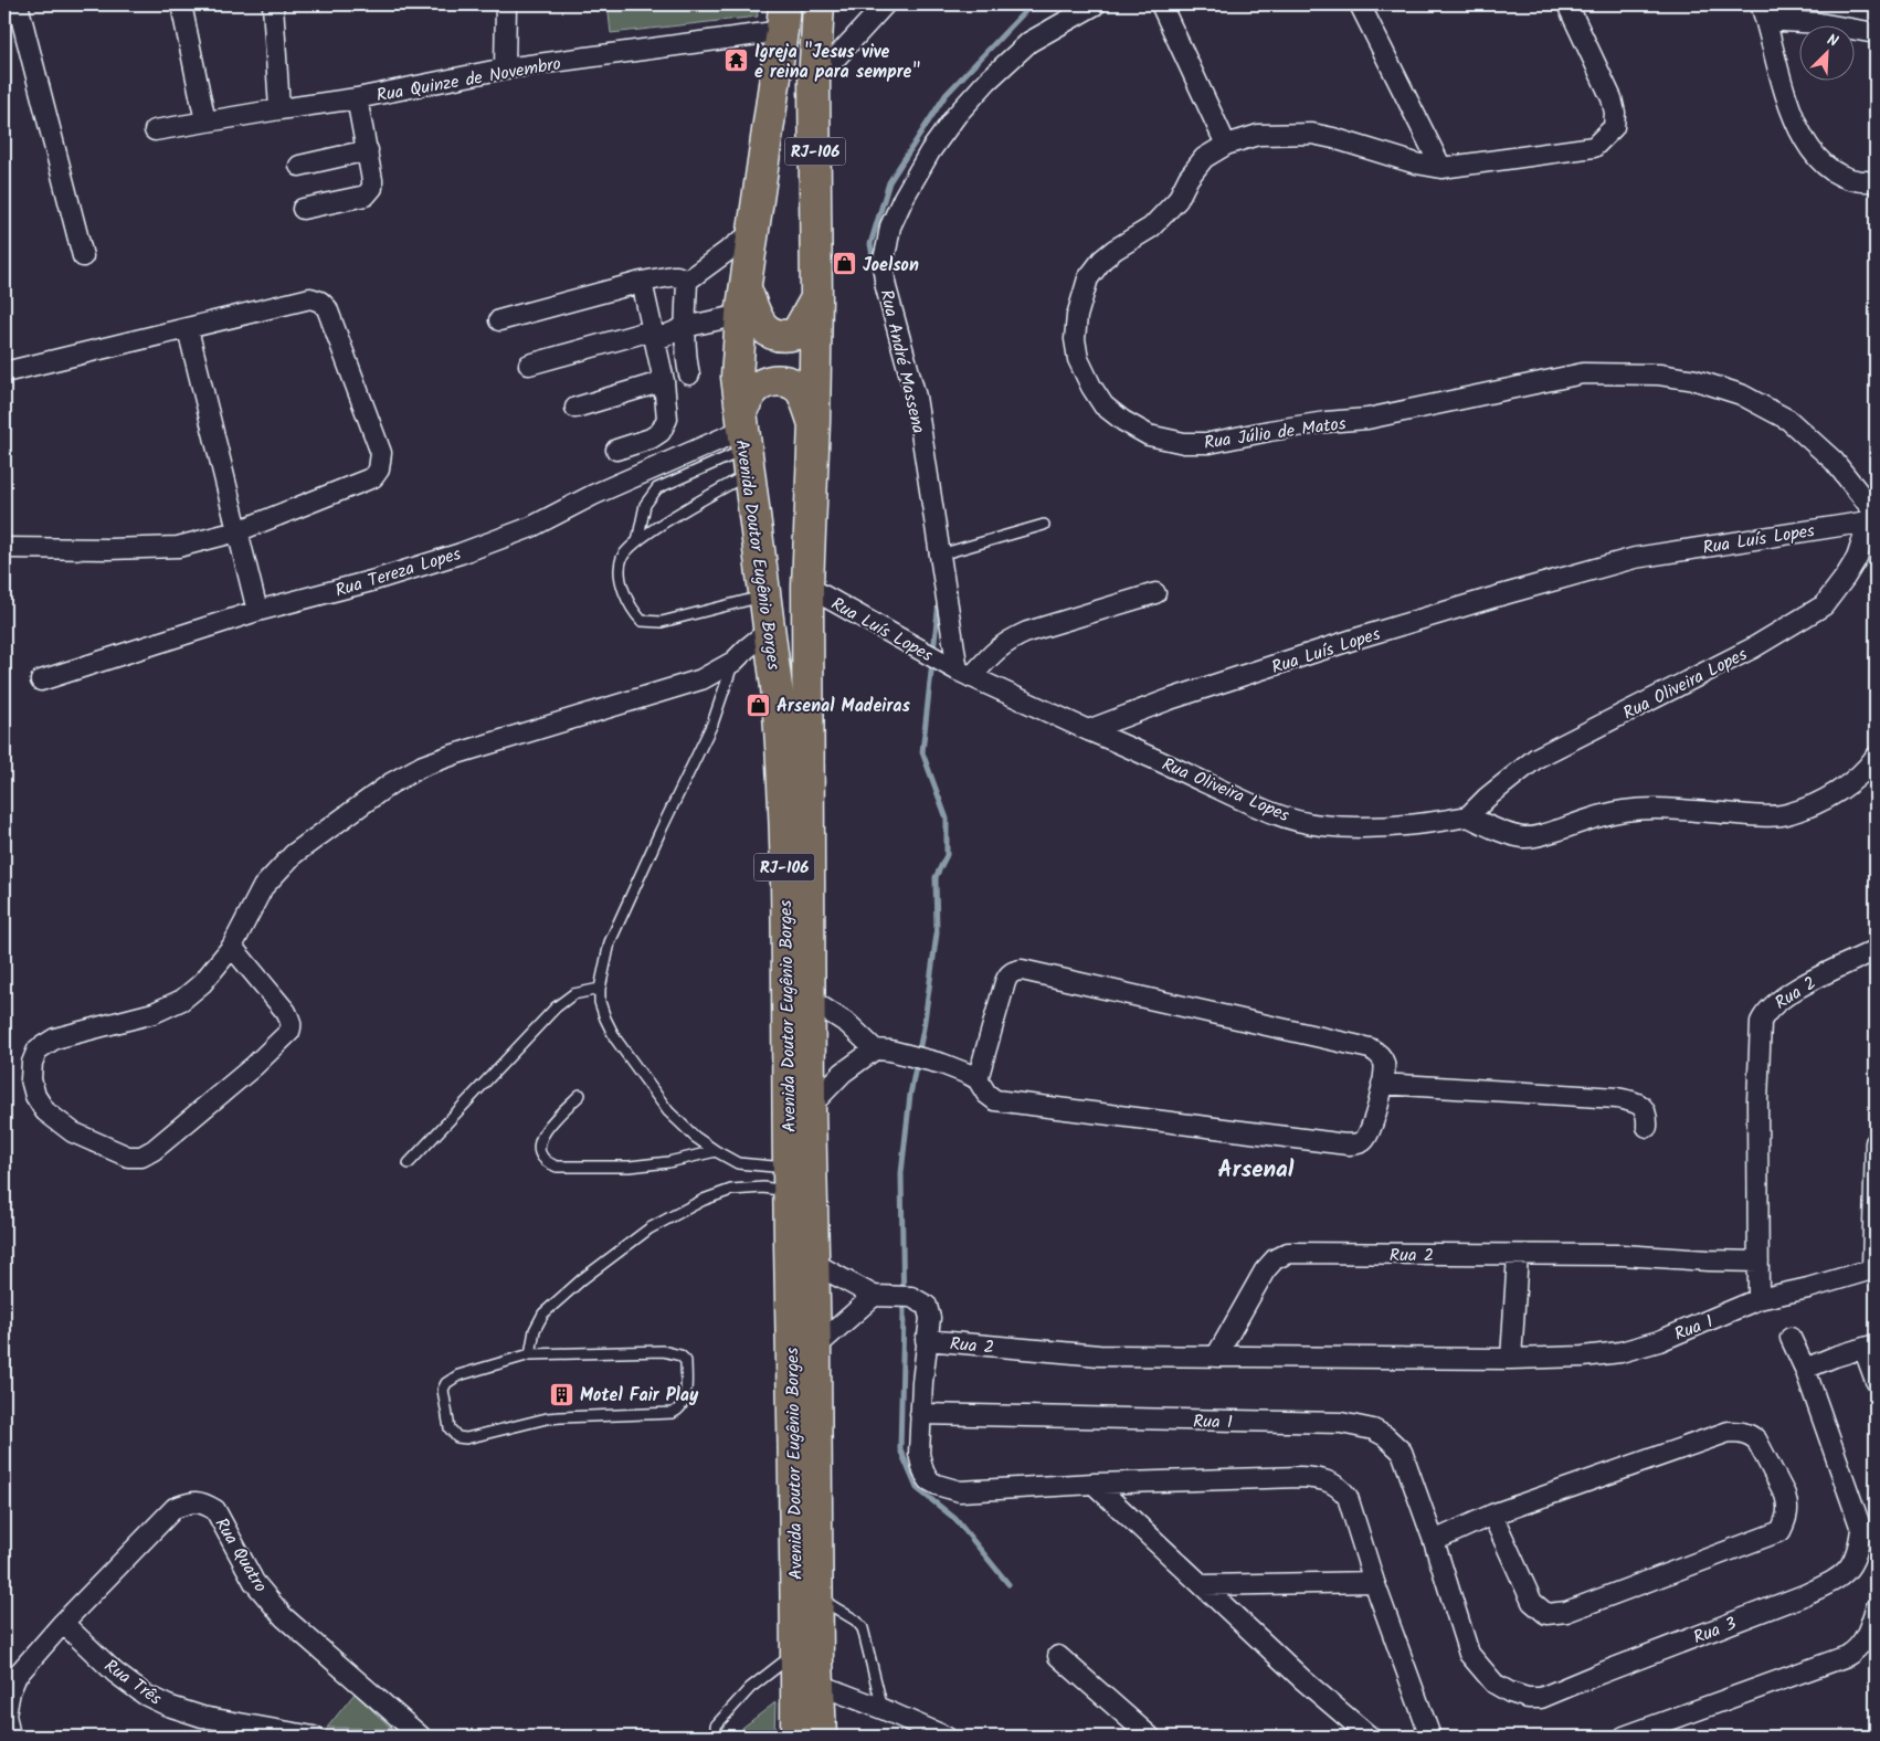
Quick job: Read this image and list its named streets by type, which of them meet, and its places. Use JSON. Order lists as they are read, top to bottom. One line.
{"streets":{"highway":["RJ-106","Avenida Doutor Eugênio Borges"],"street":["Rua Quinze de Novembro","Rua André Massena","Rua Júlio de Matos","Rua Luís Lopes","Rua Tereza Lopes","Rua Oliveira Lopes","Rua 2","Rua 1","Rua Quatro","Rua 3","Rua Três"]},"crossings":[["Rua Quinze de Novembro","Avenida Doutor Eugênio Borges"],["Rua André Massena","Rua Luís Lopes"],["Rua Júlio de Matos","Rua Luís Lopes"],["Rua Júlio de Matos","Rua Oliveira Lopes"],["Rua Luís Lopes","Avenida Doutor Eugênio Borges"],["Rua Luís Lopes","Rua Oliveira Lopes"],["Avenida Doutor Eugênio Borges","Rua Tereza Lopes"],["Rua 2","Rua 1"],["Rua 1","Rua 3"],["Rua Quatro","Rua Três"]],"districts":["Arsenal"],"places":{"temple":["Igreja \"Jesus vive e reina para sempre\""],"shop":["Joelson","Arsenal Madeiras"],"building":["Motel Fair Play"]},"north":"top right"}
